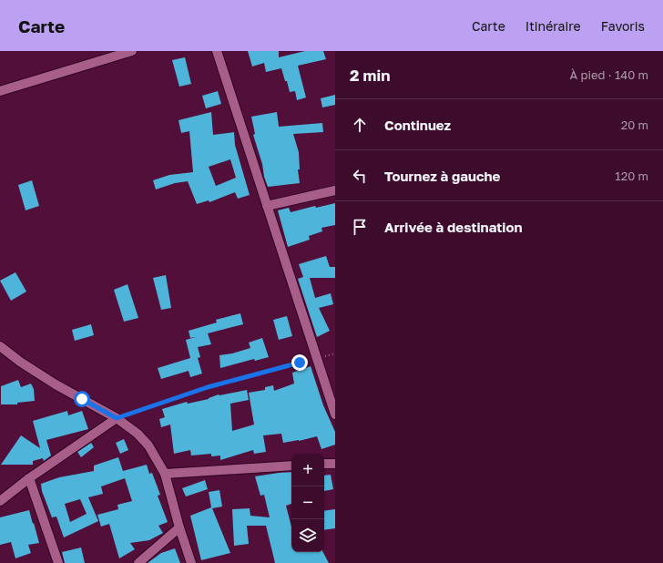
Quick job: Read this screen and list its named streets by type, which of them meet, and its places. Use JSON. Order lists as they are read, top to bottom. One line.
{"page":{"header":"Carte","nav":["Carte","Itinéraire","Favoris"],"heading":["2 min","À pied · 140 m"],"list":[["Continuez","20 m"],["Tournez à gauche","120 m"],"Arrivée à destination"],"map_buttons":["+","−"]}}
